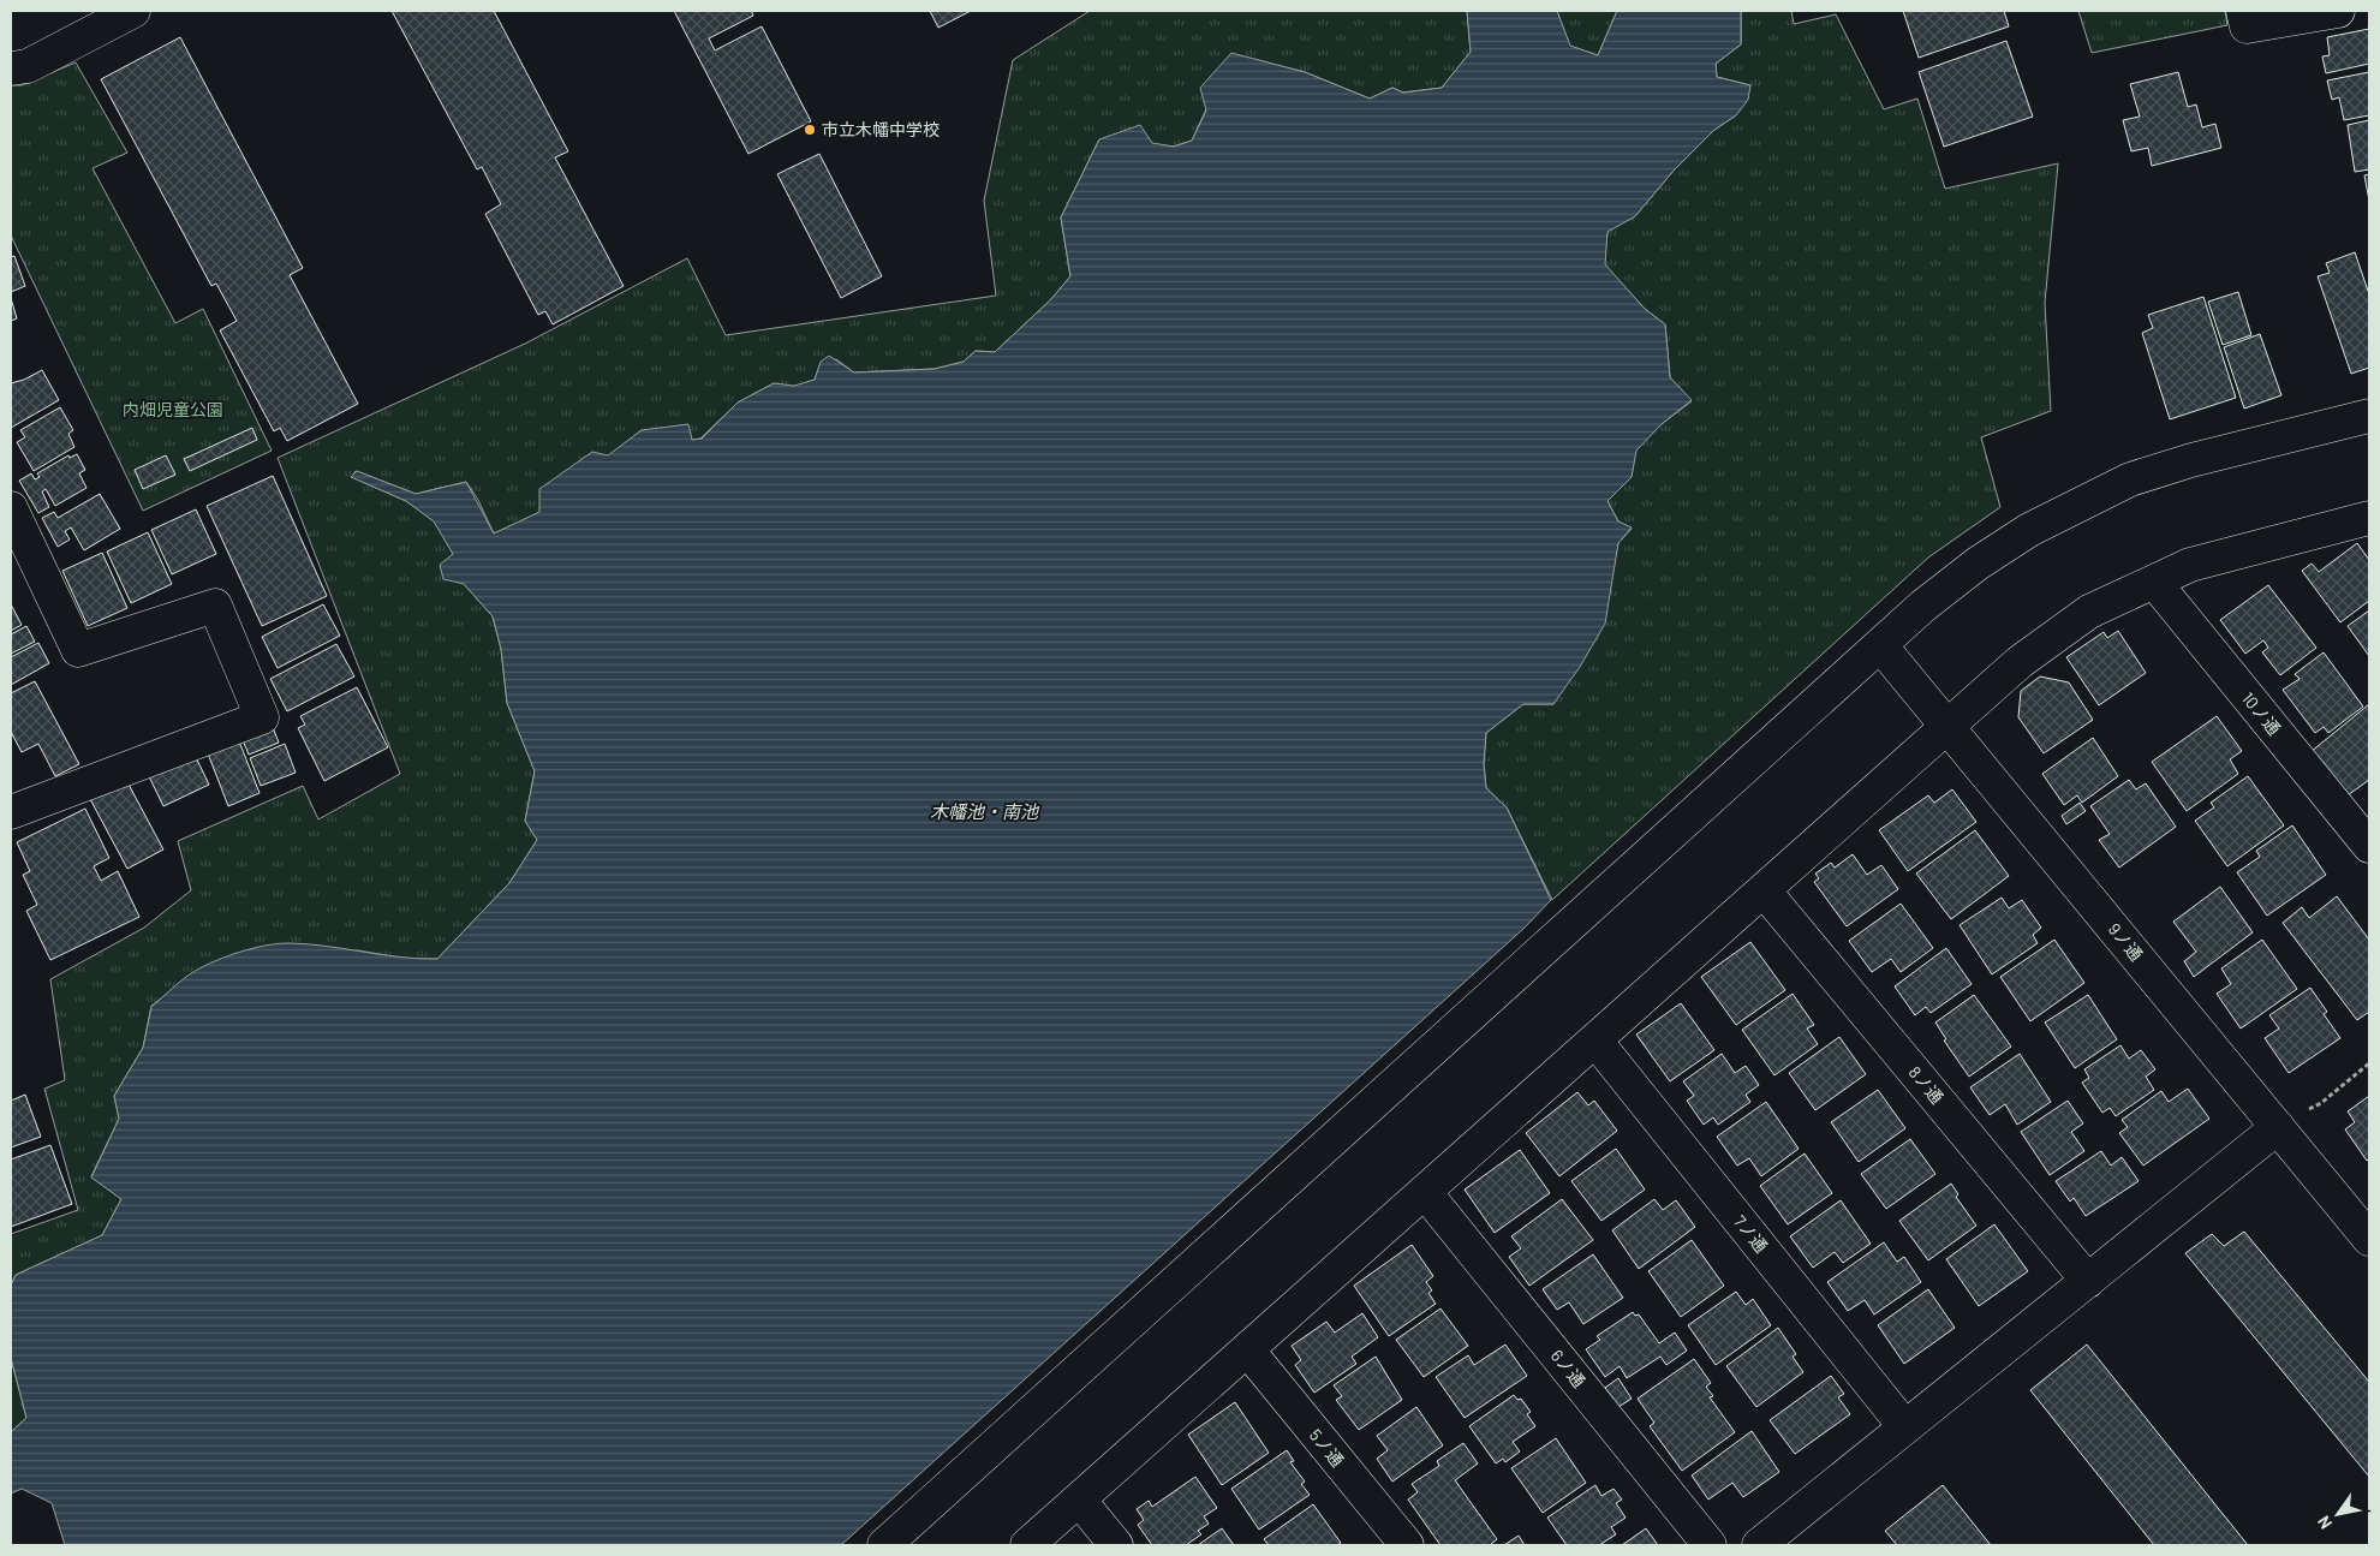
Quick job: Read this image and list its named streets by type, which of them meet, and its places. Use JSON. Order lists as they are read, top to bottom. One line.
{"streets":{"street":["10ノ通","9ノ通","8ノ通","7ノ通","6ノ通","5ノ通"]},"water":["木幡池・南池"],"parks":["内畑児童公園"],"places":["市立木幡中学校"],"north":"bottom left"}
